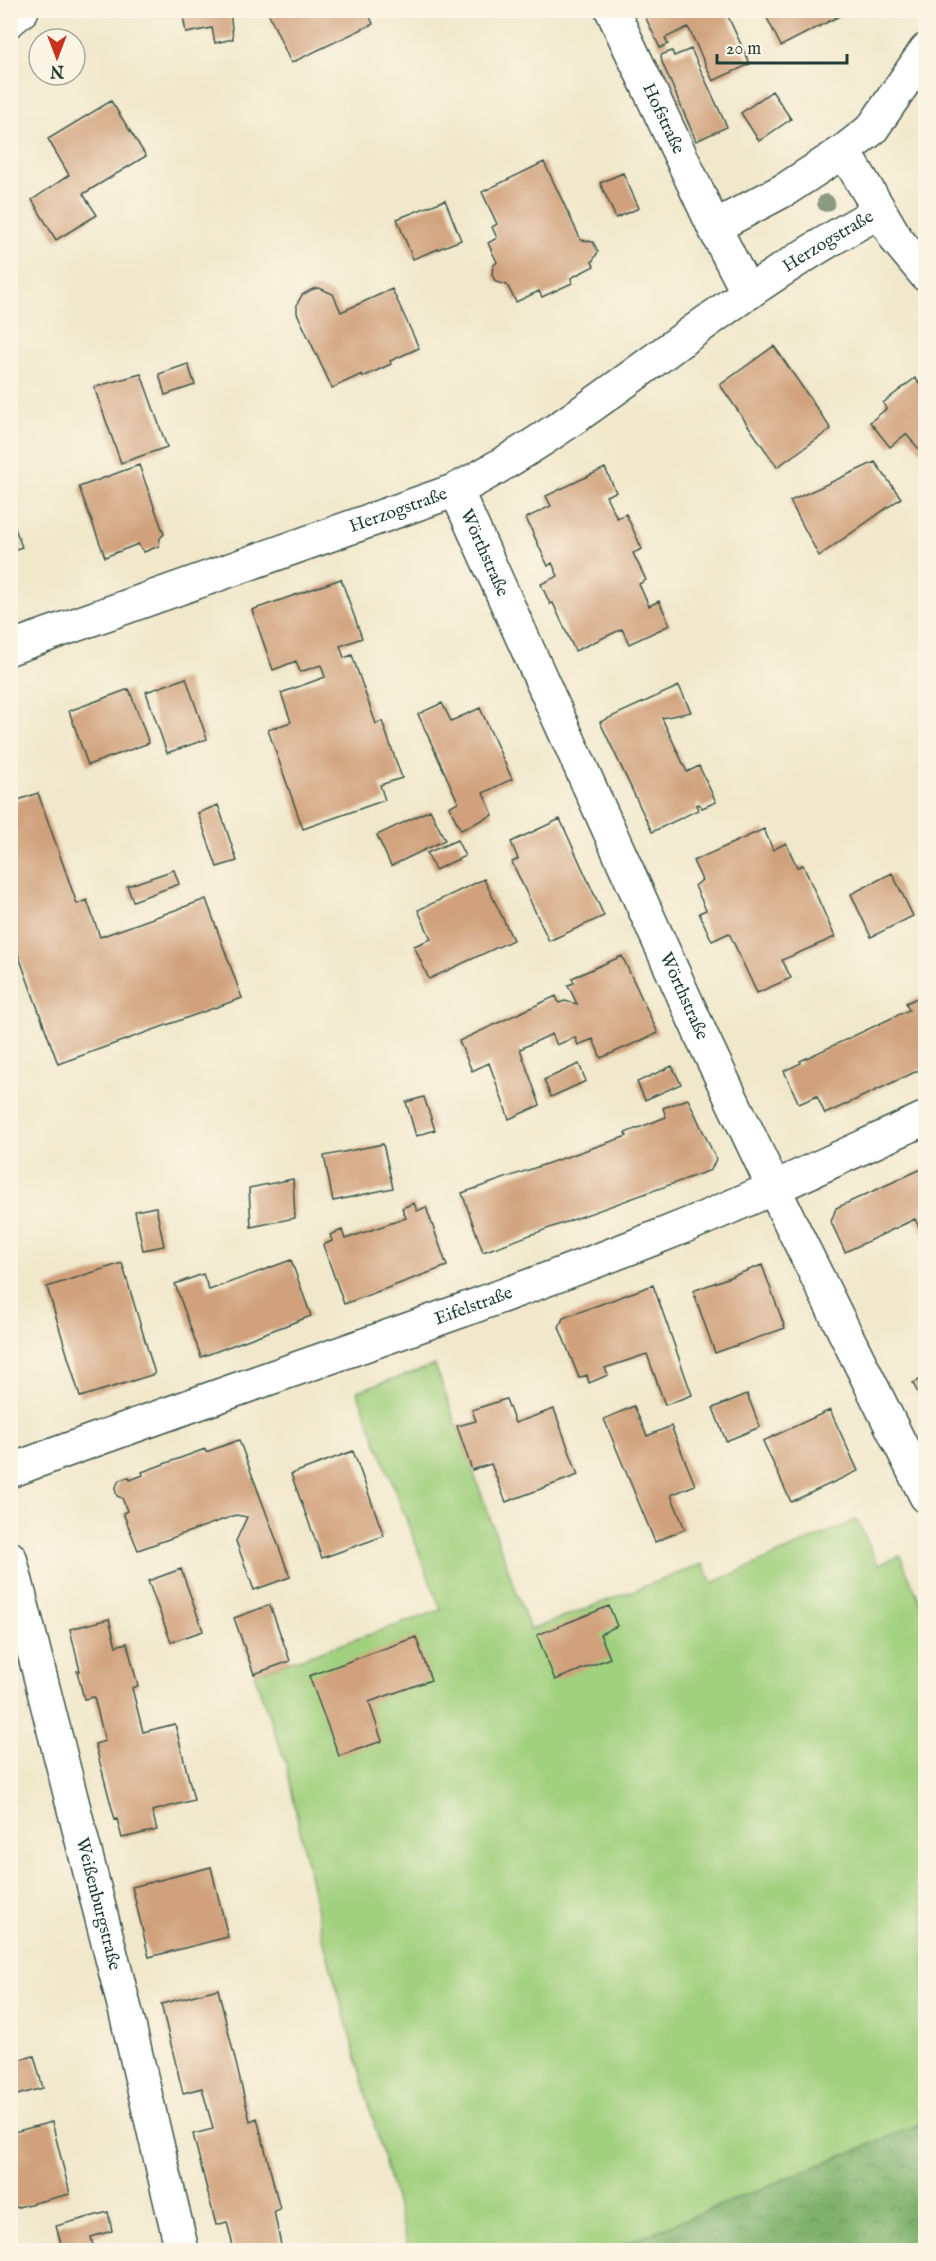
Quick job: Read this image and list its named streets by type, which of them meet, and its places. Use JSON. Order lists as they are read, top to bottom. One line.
{"streets":{"street":["Hofstraße","Herzogstraße","Wörthstraße","Eifelstraße","Weißenburgstraße"]},"crossings":[["Herzogstraße","Wörthstraße"],["Wörthstraße","Eifelstraße"]],"scale_bar":"20 m","north":"bottom"}
